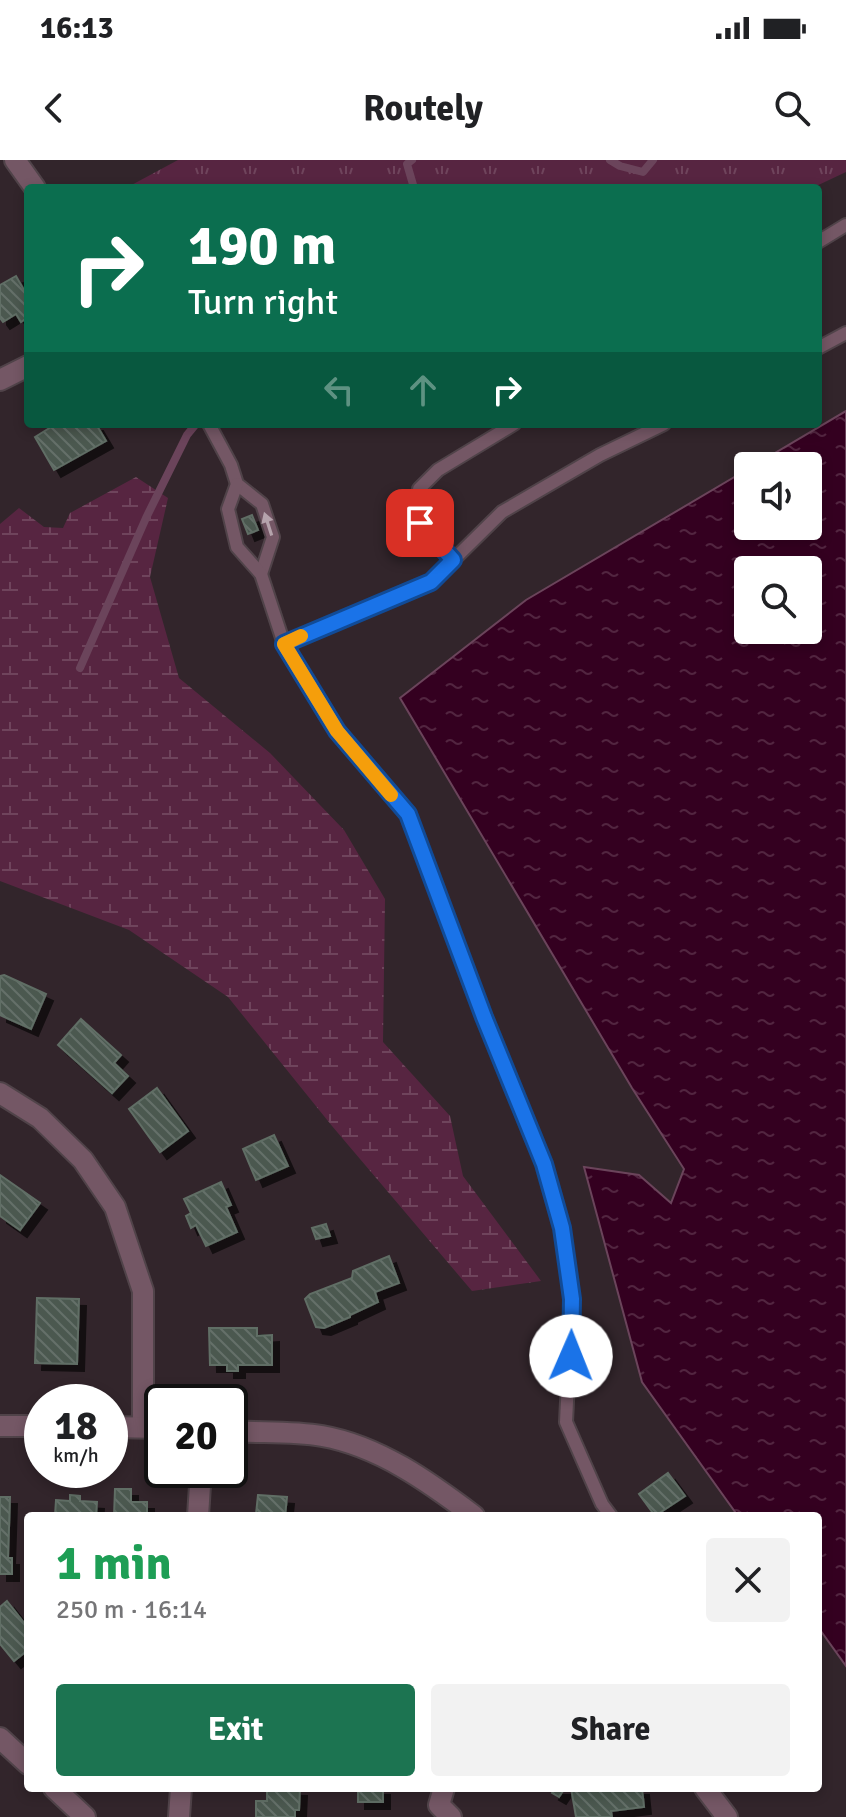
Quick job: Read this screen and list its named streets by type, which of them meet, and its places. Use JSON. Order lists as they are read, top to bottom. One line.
{"page":{"status":"16:13","header":"Routely","turn":["190 m","Turn right"],"speed":"18 km/h","limit":"20","heading":["1 min","250 m · 16:14"],"buttons":["Exit","Share"]}}
